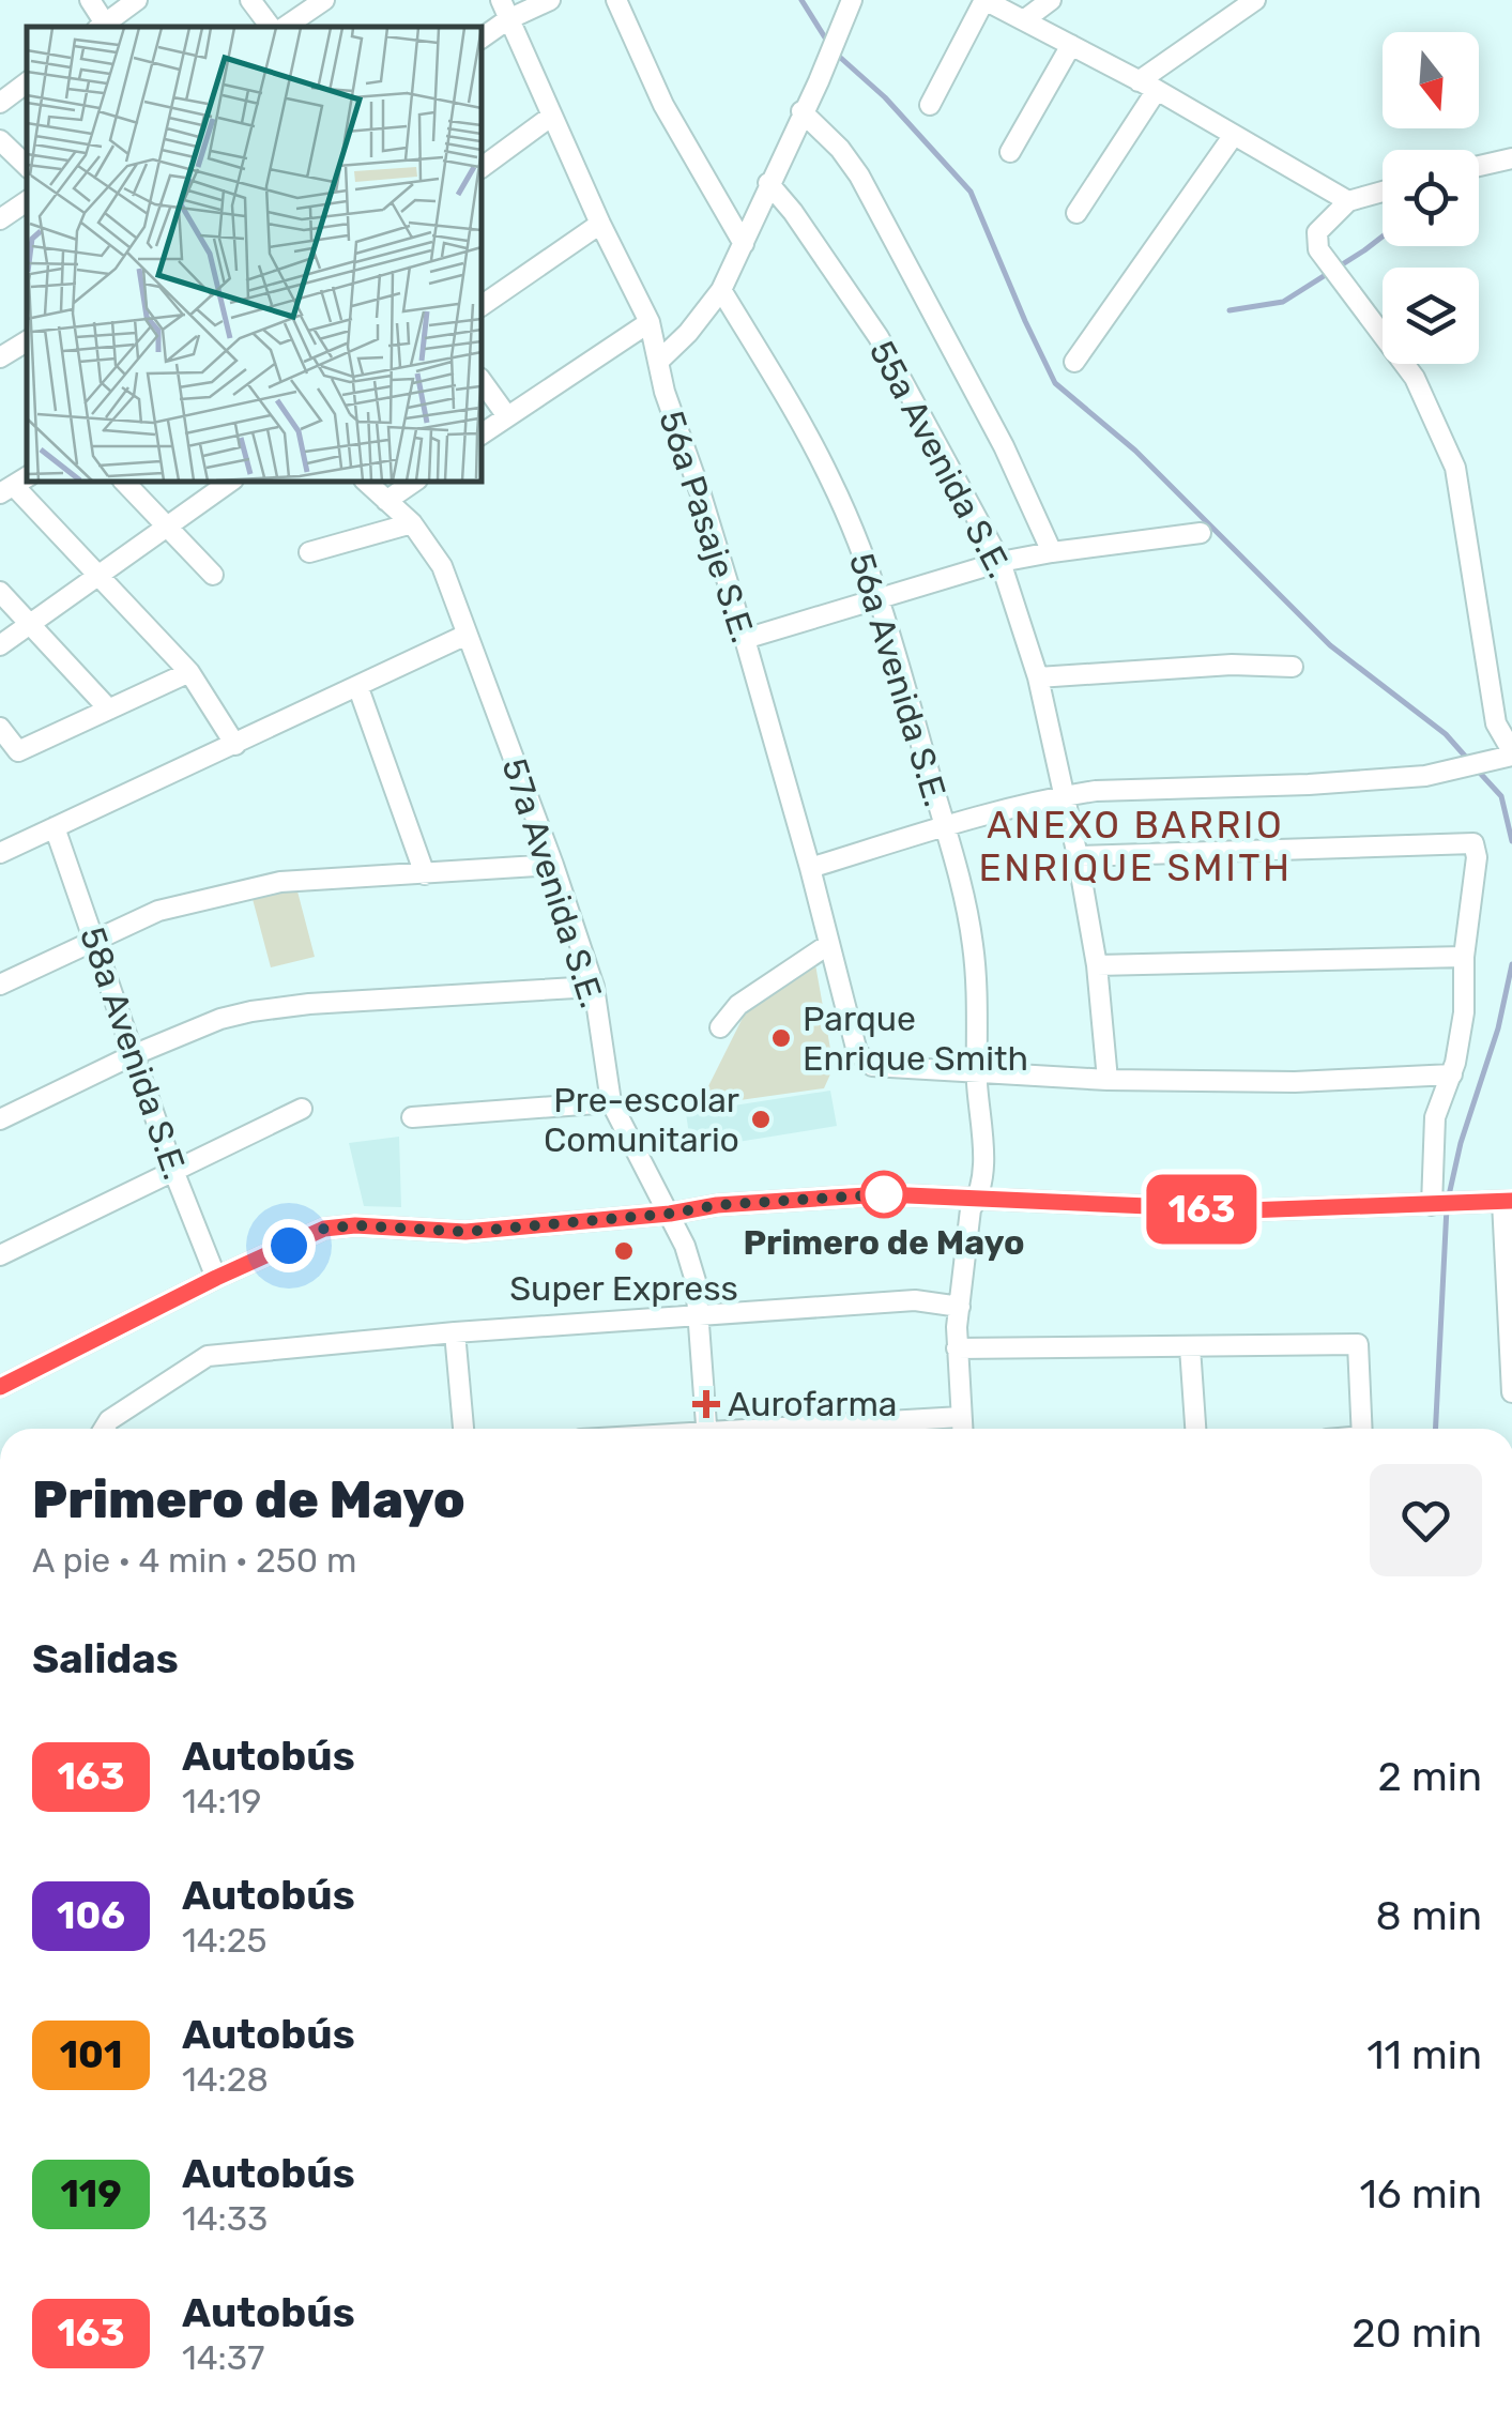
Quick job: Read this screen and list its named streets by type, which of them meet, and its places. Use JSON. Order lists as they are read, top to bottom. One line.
{"streets":{"street":["55a Avenida S.E.","56a Pasaje S.E.","56a Avenida S.E.","57a Avenida S.E.","58a Avenida S.E."]},"crossings":[["56a Pasaje S.E.","56a Avenida S.E."]],"districts":["ANEXO BARRIO ENRIQUE SMITH"],"places":{"other":["Parque Enrique Smith","Pre-escolar Comunitario","Primero de Mayo","Super Express"],"health":["Aurofarma"]},"lines":["bus line 163"],"north":"bottom","page":{"on_map":"163","heading":[["Primero de Mayo","A pie · 4 min · 250 m"],"Salidas"],"list":[{"mark":"163","name":"Autobús","note":"14:19","value":"2 min"},{"mark":"106","name":"Autobús","note":"14:25","value":"8 min"},{"mark":"101","name":"Autobús","note":"14:28","value":"11 min"},{"mark":"119","name":"Autobús","note":"14:33","value":"16 min"},{"mark":"163","name":"Autobús","note":"14:37","value":"20 min"}]}}
